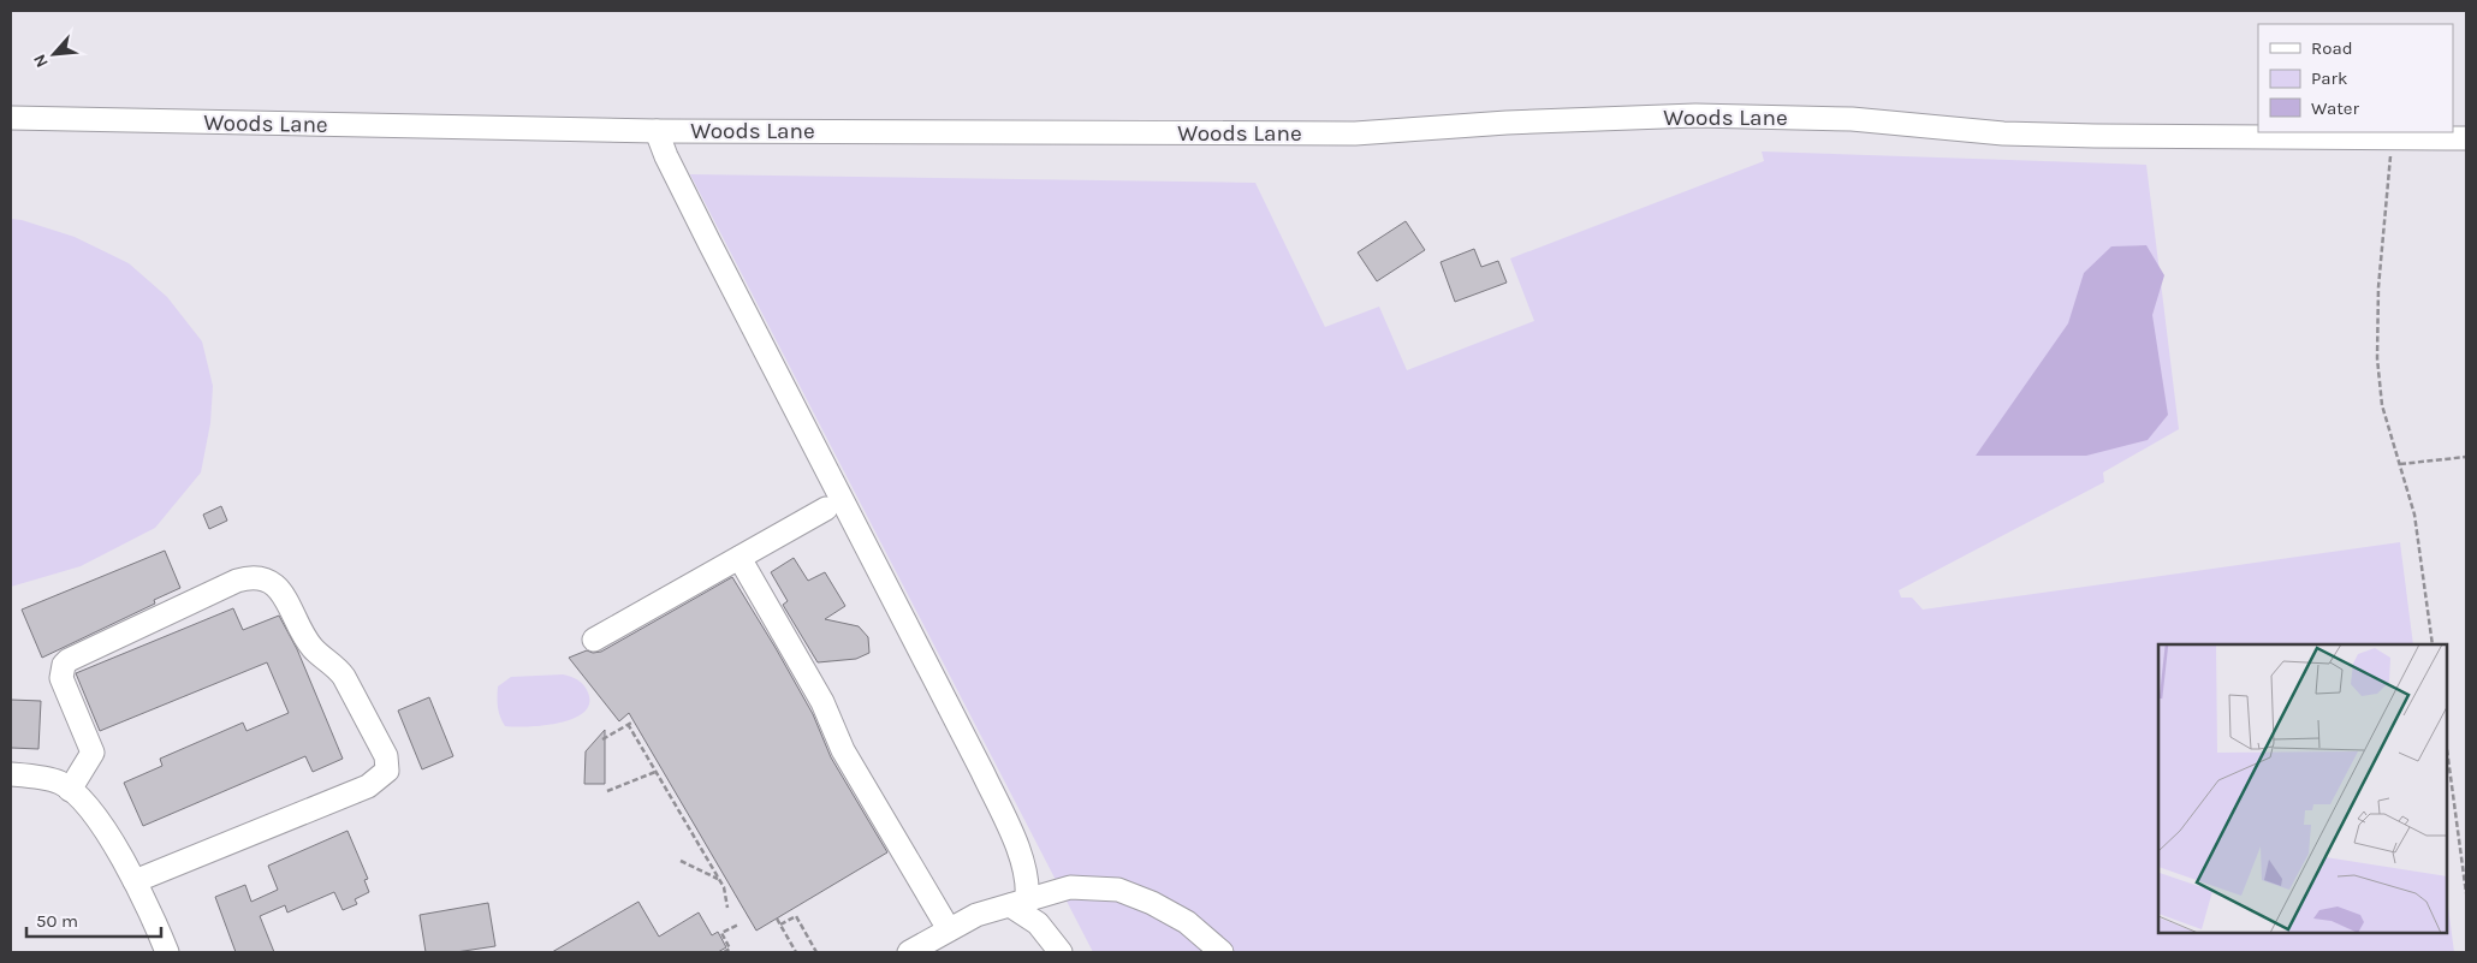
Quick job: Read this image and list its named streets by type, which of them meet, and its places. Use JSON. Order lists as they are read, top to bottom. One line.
{"streets":{"street":["Woods Lane"]},"legend":["Road","Park","Water"],"scale_bar":"50 m","north":"bottom left"}
